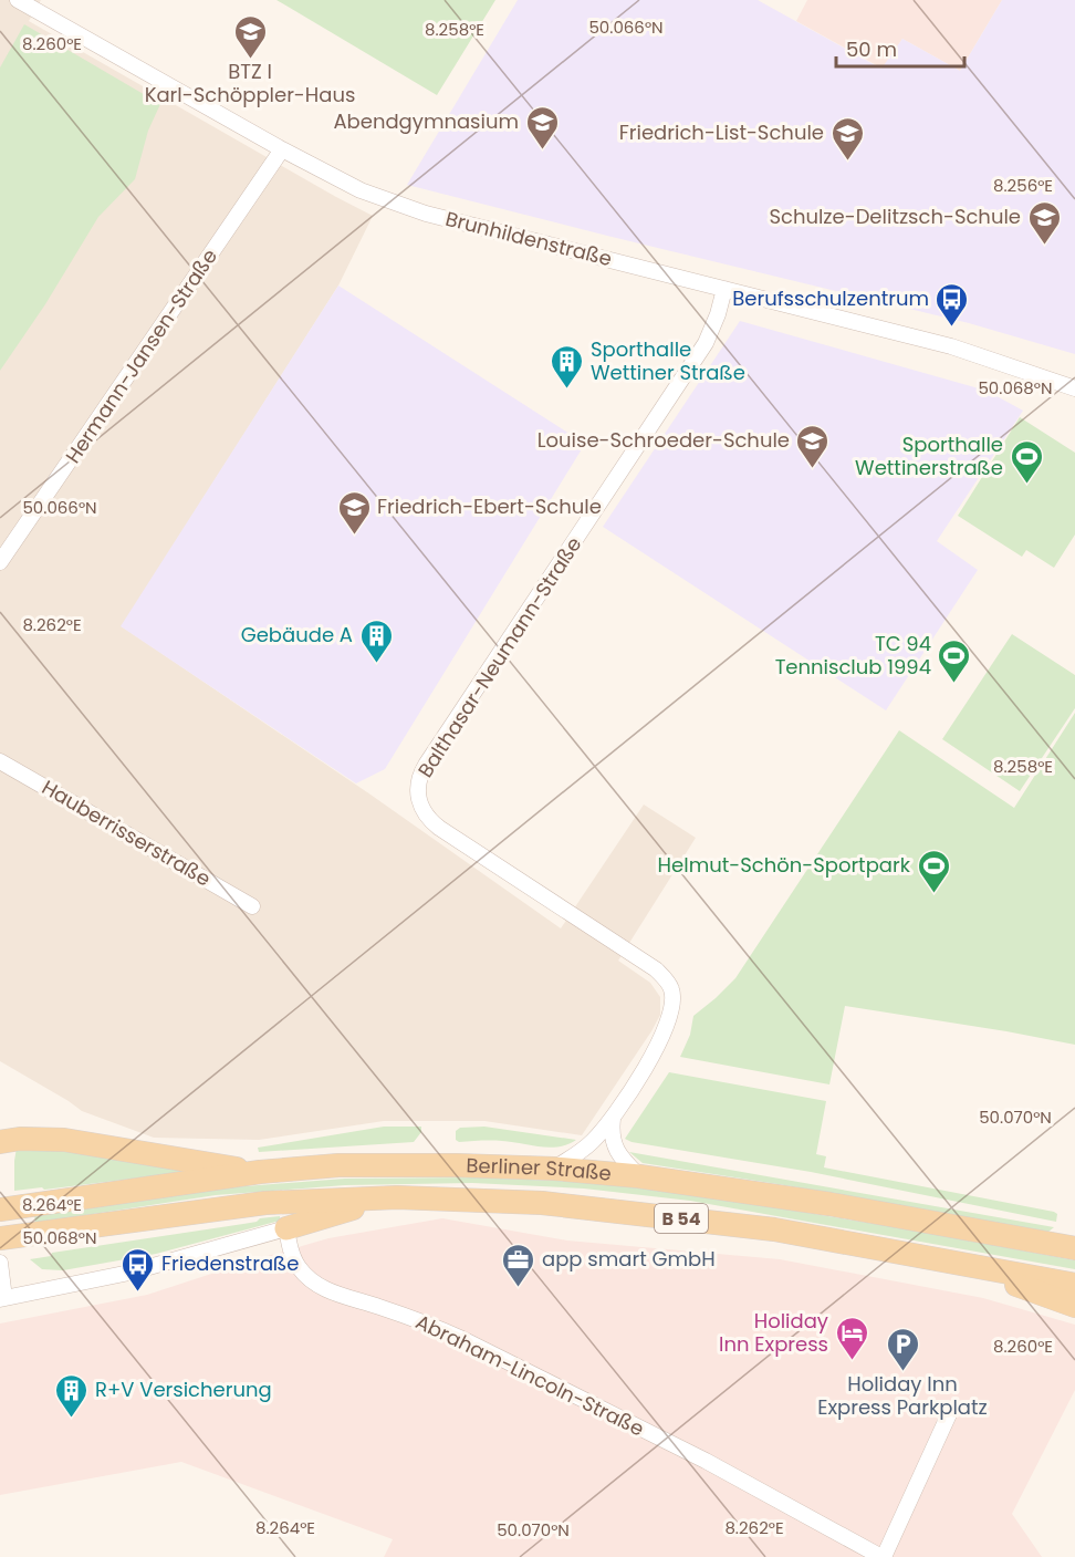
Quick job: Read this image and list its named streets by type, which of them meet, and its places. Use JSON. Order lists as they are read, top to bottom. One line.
{"streets":{"main road":["Berliner Straße","B 54"],"street":["Brunhildenstraße","Hermann-Jansen-Straße","Balthasar-Neumann-Straße","Hauberrisserstraße","Abraham-Lincoln-Straße"]},"crossings":[["Brunhildenstraße","Hermann-Jansen-Straße"],["Brunhildenstraße","Balthasar-Neumann-Straße"],["Balthasar-Neumann-Straße","Berliner Straße"]],"places":{"school or university":["BTZ I Karl-Schöppler-Haus","Abendgymnasium","Friedrich-List-Schule","Schulze-Delitzsch-Schule","Louise-Schroeder-Schule","Friedrich-Ebert-Schule"],"bus stop":["Berufsschulzentrum","Friedenstraße"],"building":["Sporthalle Wettiner Straße","Gebäude A","R+V Versicherung"],"sports":["Sporthalle Wettinerstraße","TC 94 Tennisclub 1994","Helmut-Schön-Sportpark"],"office":["app smart GmbH"],"hotel":["Holiday Inn Express"],"parking":["Holiday Inn Express Parkplatz"]},"scale_bar":"50 m","coordinates":["50.066°N","8.258°E","8.260°E","8.256°E","50.068°N","8.262°E","50.070°N","8.264°E"]}
